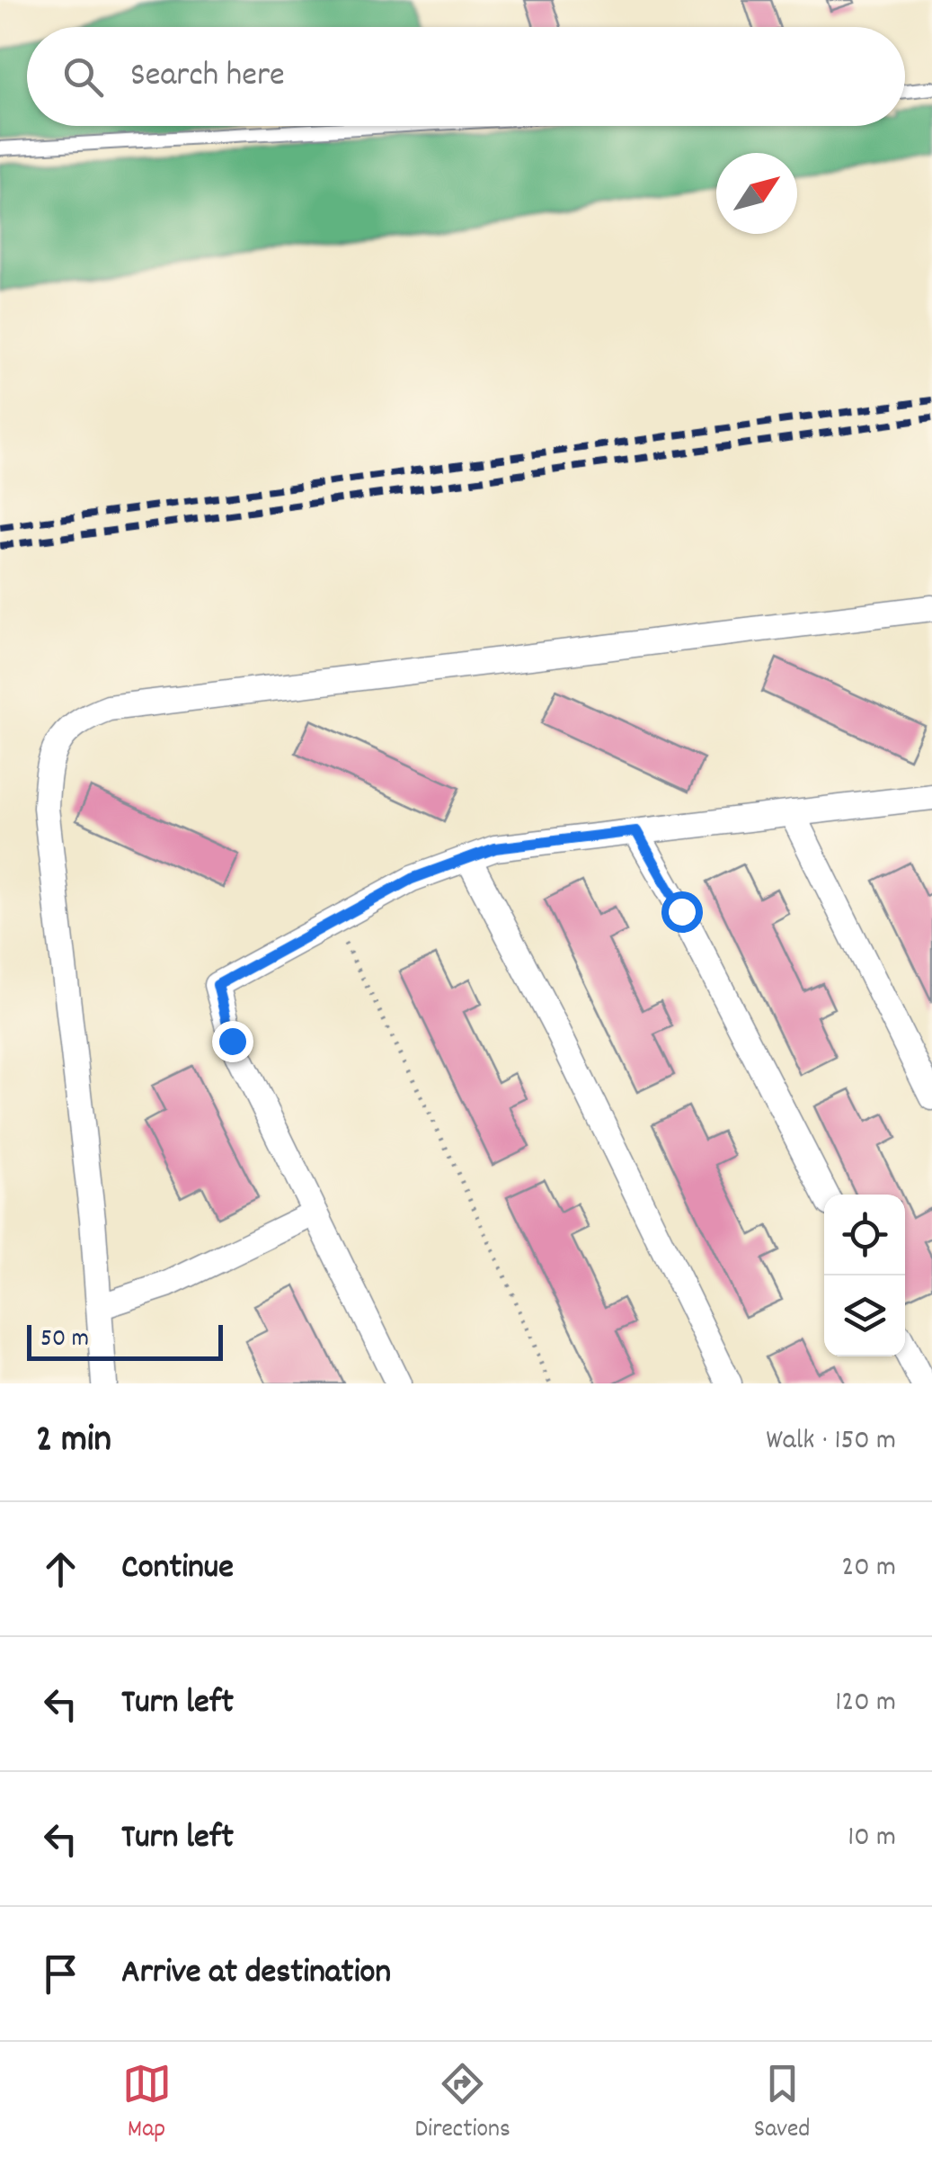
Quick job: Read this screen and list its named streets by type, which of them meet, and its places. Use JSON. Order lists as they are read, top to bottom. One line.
{"scale_bar":"50 m","north":"top right","page":{"search":"Search here","scale":"50 m","heading":["2 min","Walk · 150 m"],"list":[["Continue","20 m"],["Turn left","120 m"],["Turn left","10 m"],"Arrive at destination"],"nav":["Map","Directions","Saved"]}}
